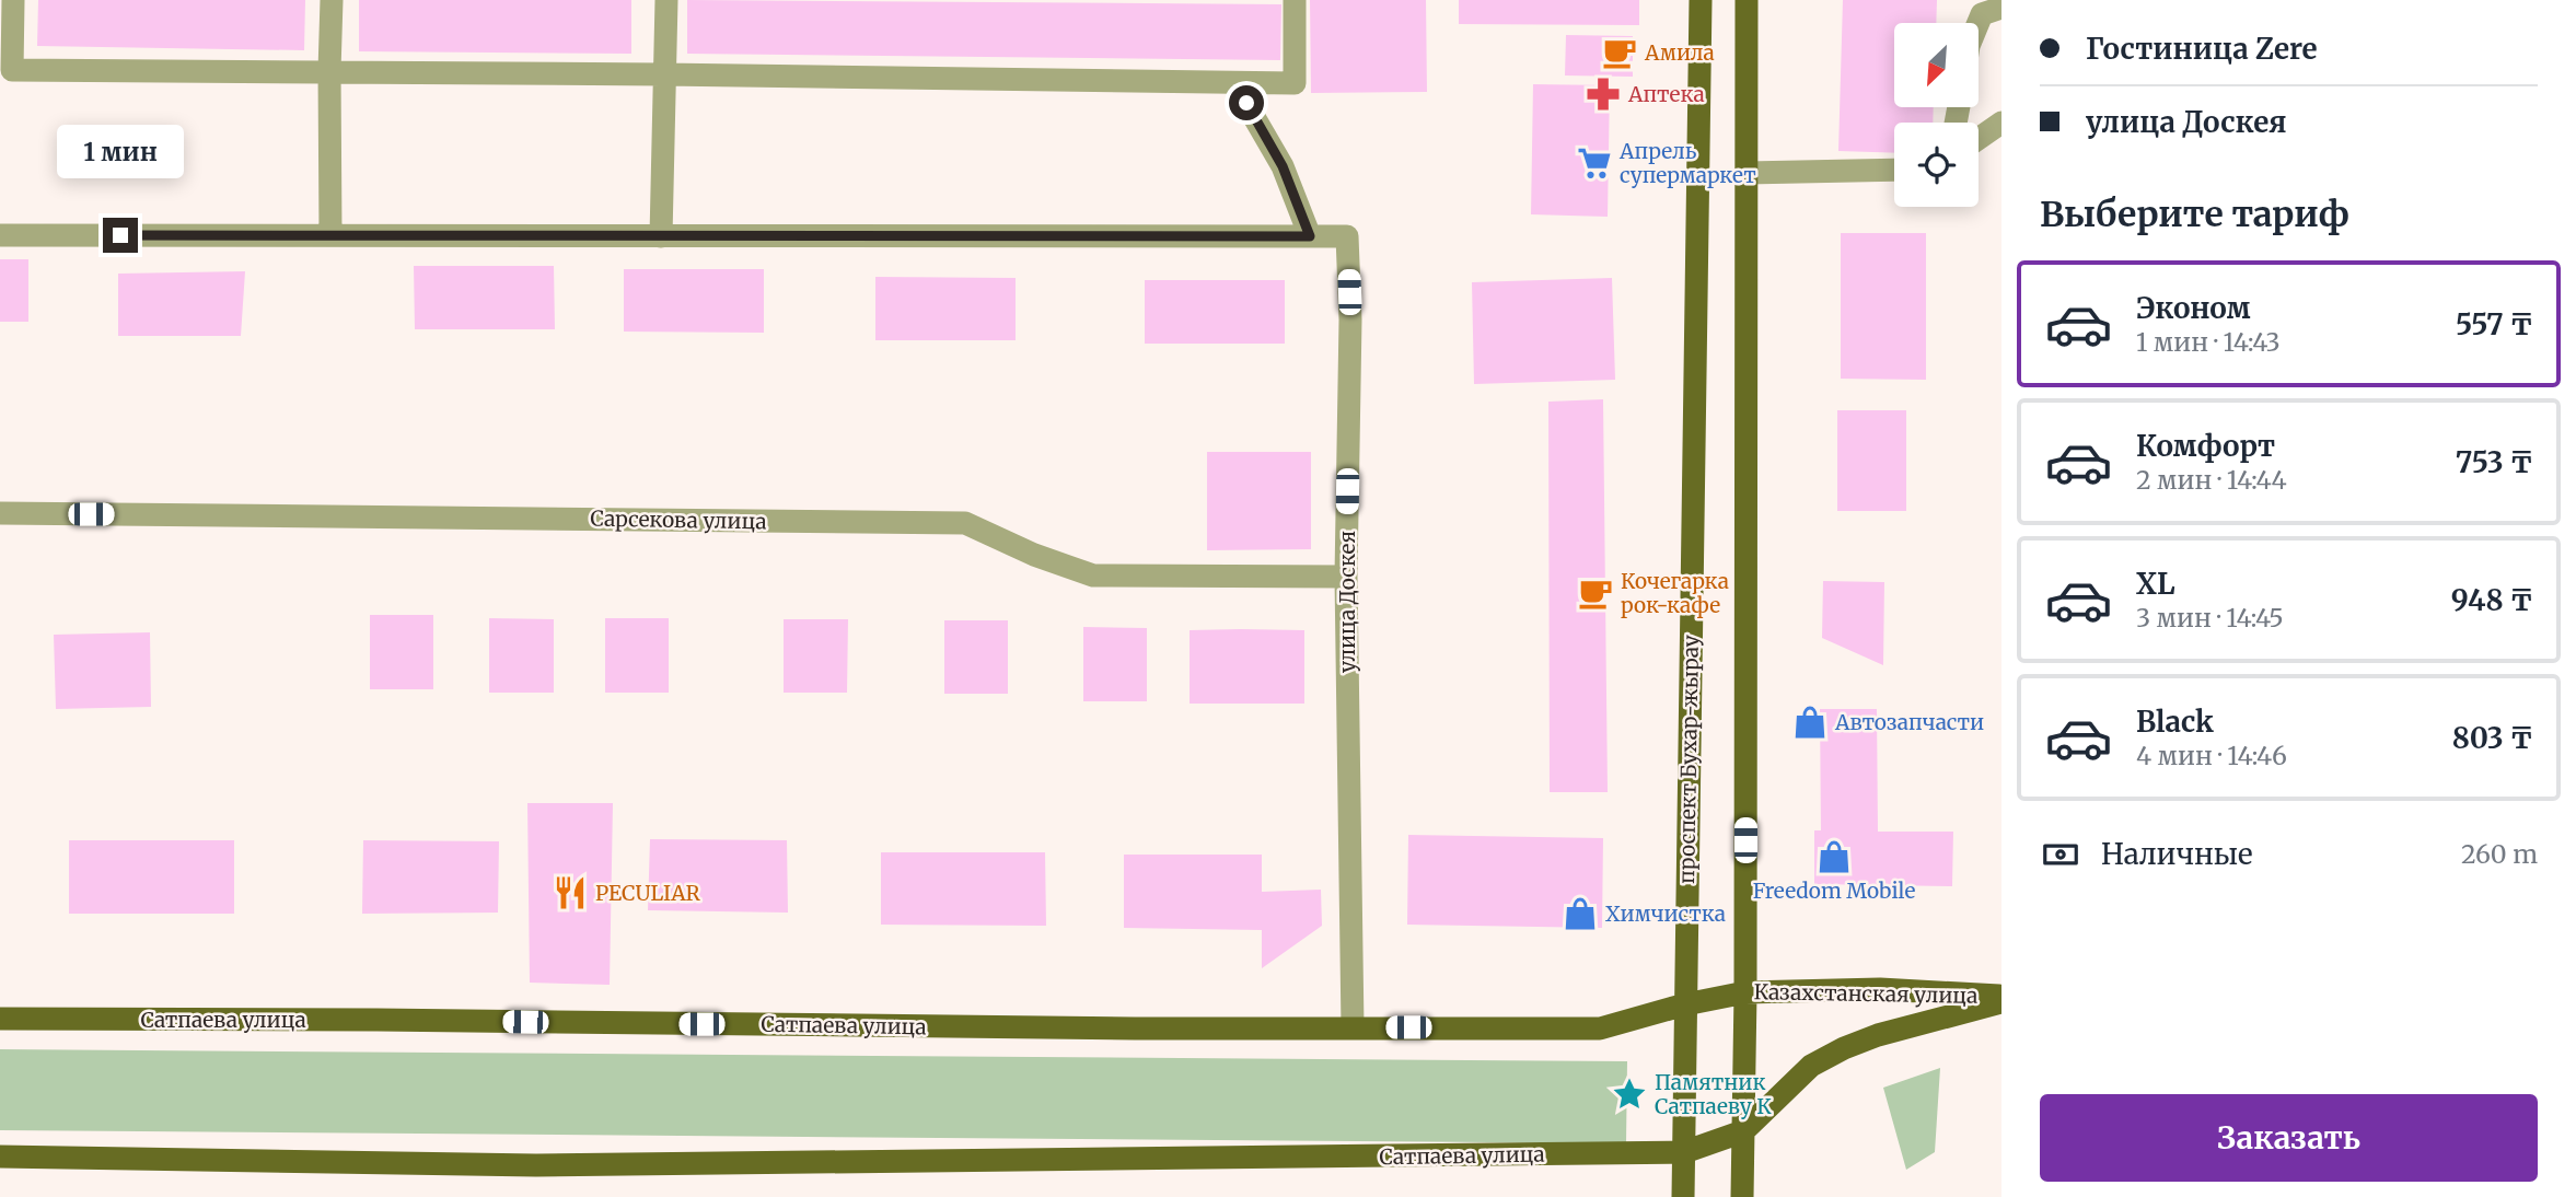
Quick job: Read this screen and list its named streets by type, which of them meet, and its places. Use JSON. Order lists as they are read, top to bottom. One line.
{"streets":{"main road":["проспект Бухар-жырау","Казахстанская улица","Сатпаева улица"],"street":["Сарсекова улица","улица Доскея"]},"crossings":[["Сарсекова улица","улица Доскея"],["улица Доскея","Сатпаева улица"],["проспект Бухар-жырау","Казахстанская улица"],["проспект Бухар-жырау","Сатпаева улица"],["Казахстанская улица","Сатпаева улица"]],"places":{"cafe":["Амила","Кочегарка рок-кафе"],"pharmacy":["Аптека"],"supermarket":["Апрель супермаркет"],"shop":["Автозапчасти","Freedom Mobile","Химчистка"],"restaurant":["PECULIAR"],"place":["Памятник Сатпаеву К"]},"north":"bottom left","page":{"banner":["Гостиница Zere","улица Доскея"],"bubble":"1 мин","heading":"Выберите тариф","list":[{"name":"Эконом","note":"1 мин · 14:43","value":"557 ₸"},{"name":"Комфорт","note":"2 мин · 14:44","value":"753 ₸"},{"name":"XL","note":"3 мин · 14:45","value":"948 ₸"},{"name":"Black","note":"4 мин · 14:46","value":"803 ₸"}],"pay":["Наличные","260 m"],"buttons":"Заказать"}}
